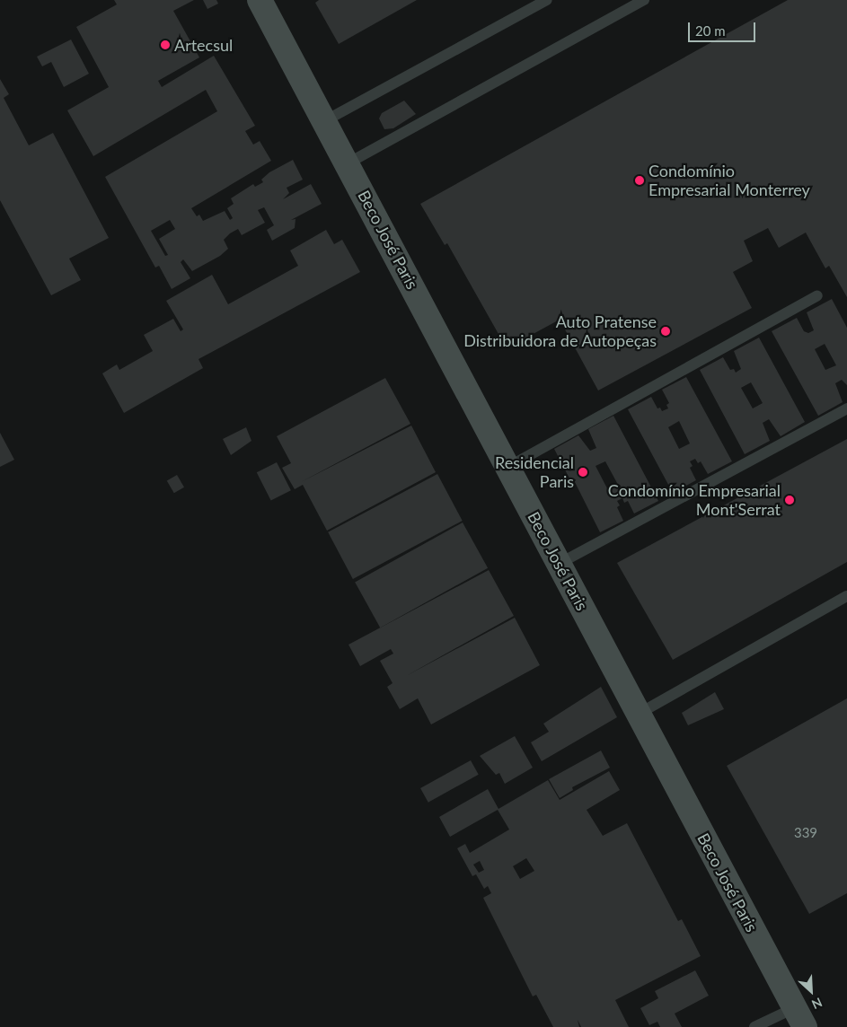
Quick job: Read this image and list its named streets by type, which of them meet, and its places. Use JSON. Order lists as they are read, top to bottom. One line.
{"streets":{"street":["Beco José Paris"]},"places":["Artecsul","Condomínio Empresarial Monterrey","Auto Pratense Distribuidora de Autopeças","Residencial Paris","Condomínio Empresarial Mont'Serrat"],"house_numbers":["339"],"scale_bar":"20 m","north":"bottom right"}
